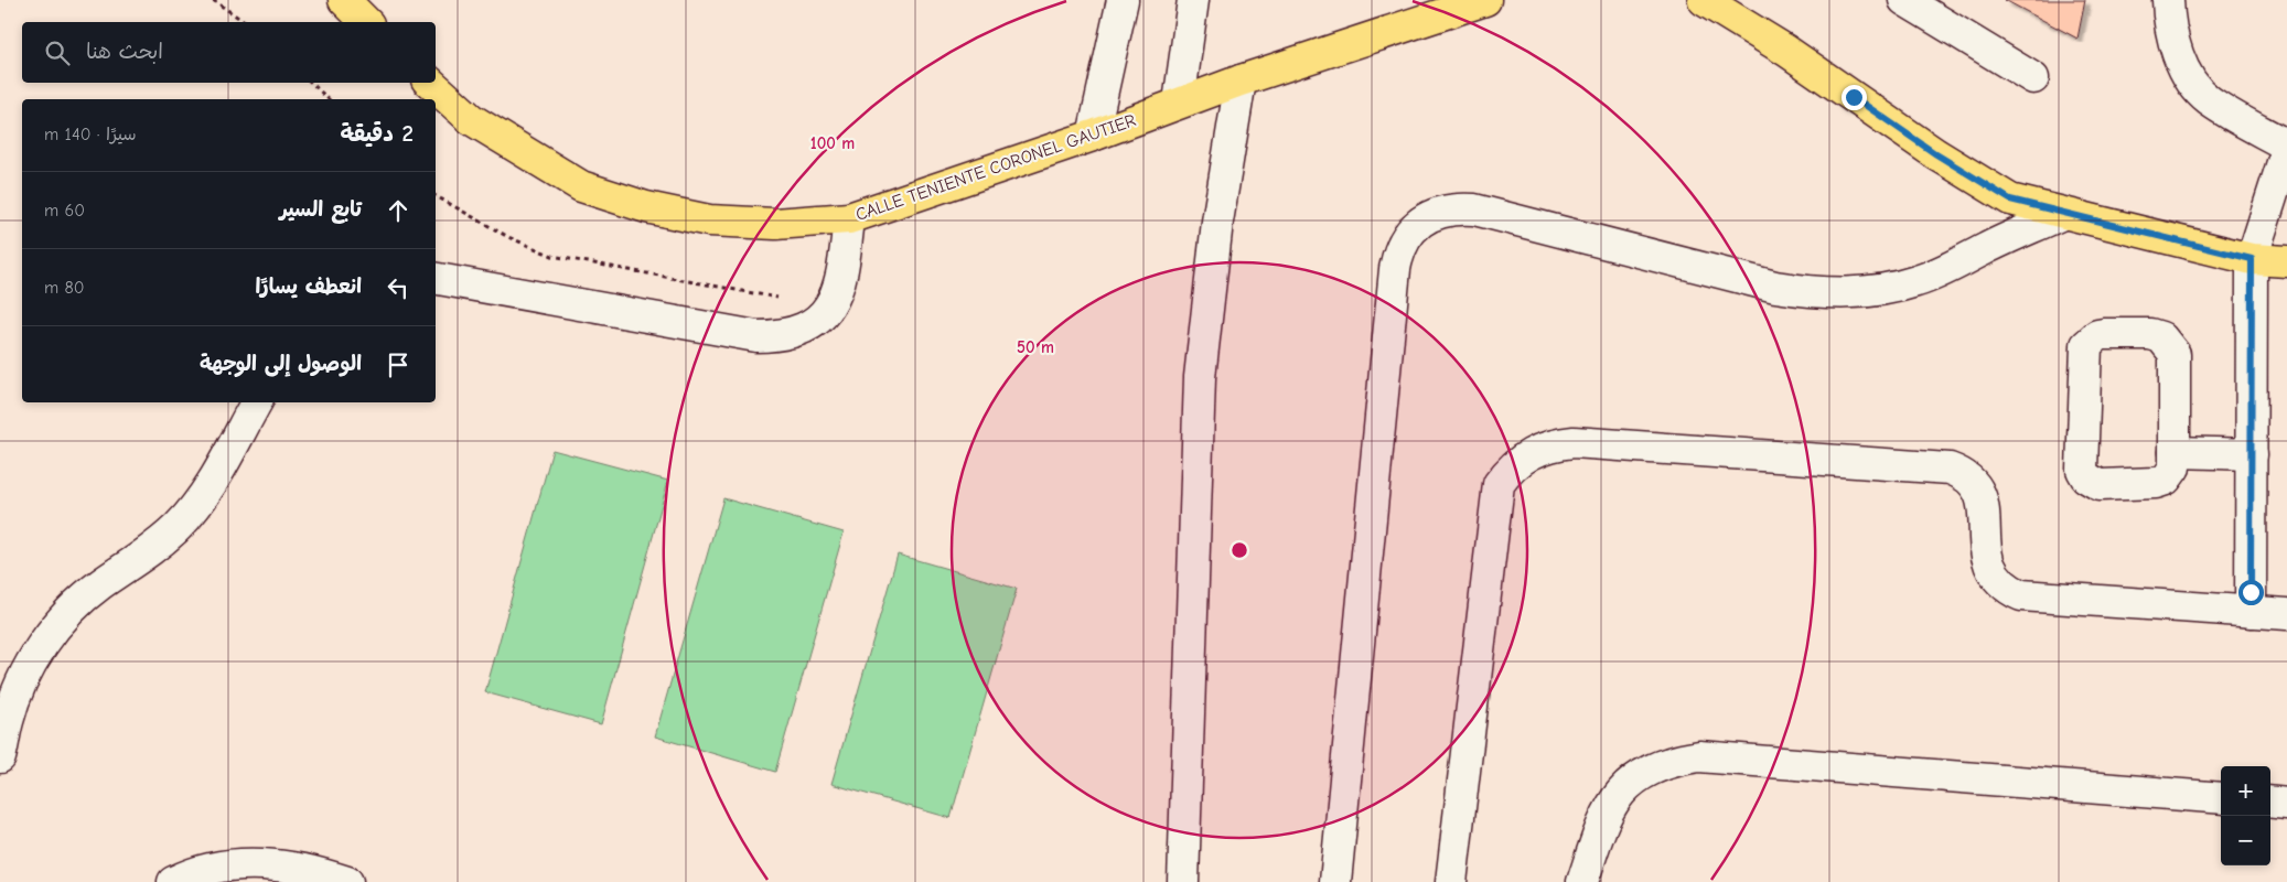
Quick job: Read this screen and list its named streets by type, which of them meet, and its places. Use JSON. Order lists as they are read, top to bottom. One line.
{"streets":{"main road":["CALLE TENIENTE CORONEL GAUTIER"]},"page":{"search":"ابحث هنا","heading":["2 دقيقة","سيرًا · 140 m"],"list":[["تابع السير","60 m"],["انعطف يسارًا","80 m"],"الوصول إلى الوجهة"],"map_buttons":["+","−"]},"rings":["100 m","50 m"]}
